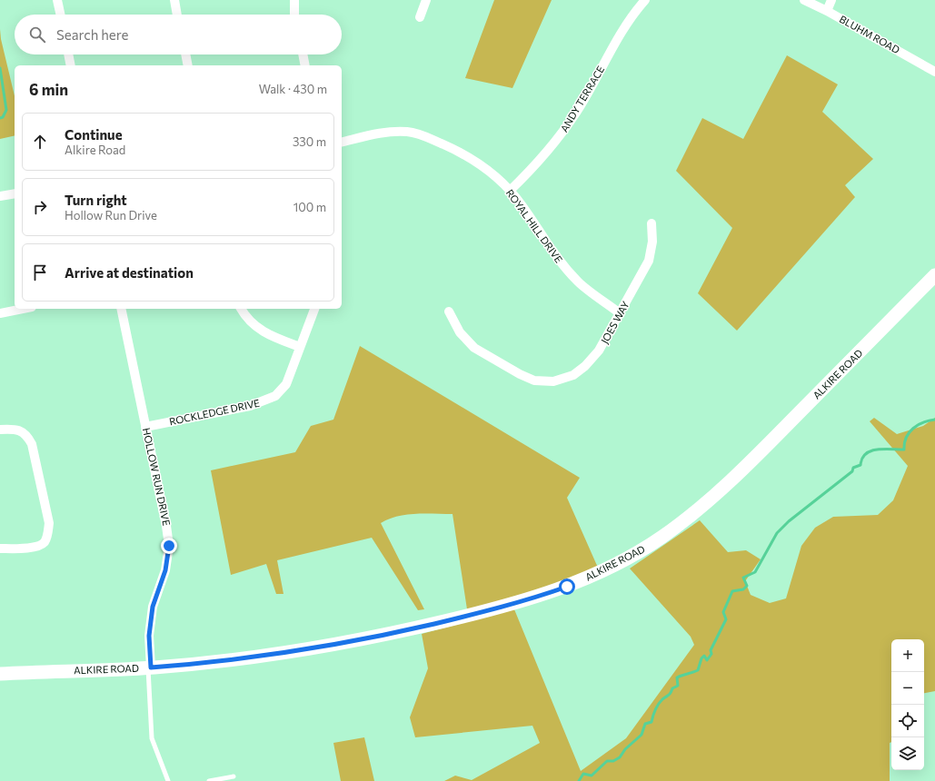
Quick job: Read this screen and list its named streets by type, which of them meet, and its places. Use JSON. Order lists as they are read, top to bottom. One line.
{"streets":{"main road":["ALKIRE ROAD"],"street":["BLUHM ROAD","ANDY TERRACE","ROYAL HILL DRIVE","JOES WAY","ROCKLEDGE DRIVE","HOLLOW RUN DRIVE"]},"crossings":[["ANDY TERRACE","ROYAL HILL DRIVE"],["ROYAL HILL DRIVE","JOES WAY"],["ALKIRE ROAD","HOLLOW RUN DRIVE"],["ROCKLEDGE DRIVE","HOLLOW RUN DRIVE"]],"page":{"search":"Search here","heading":["6 min","Walk · 430 m"],"list":[["Continue","Alkire Road","330 m"],["Turn right","Hollow Run Drive","100 m"],"Arrive at destination"],"map_buttons":["+","−"]}}
